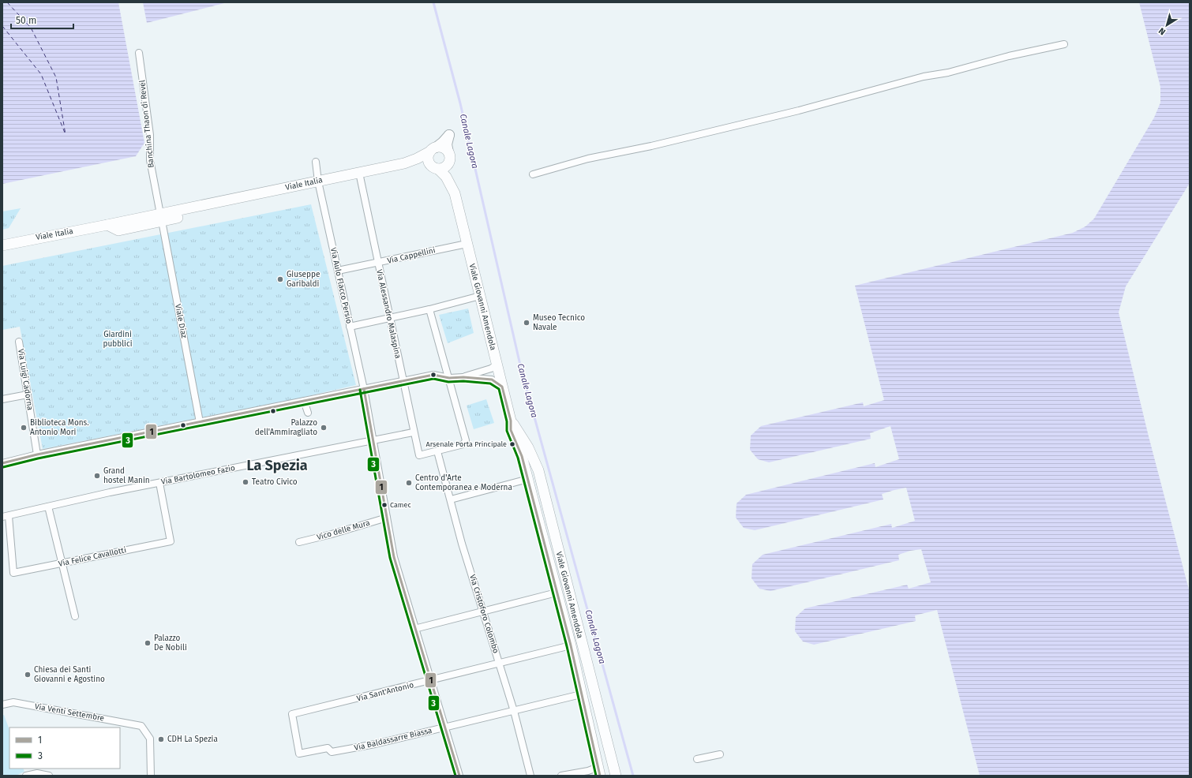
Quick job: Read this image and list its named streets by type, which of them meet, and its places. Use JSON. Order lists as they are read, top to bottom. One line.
{"streets":{"main road":["Viale Italia","Viale Giovanni Amendola"],"street":["Banchina Thaon di Revel","Via Cappellini","Via Aulo Flacco Persio","Via Alessandro Malaspina","Viale Diaz","Via Luigi Cadorna","Via Bartolomeo Fazio","Vico delle Mura","Via Felice Cavallotti","Via Cristoforo Colombo","Via Sant'Antonio","Via Venti Settembre","Via Baldassarre Biassa"]},"crossings":[["Banchina Thaon di Revel","Viale Italia"],["Banchina Thaon di Revel","Viale Diaz"],["Viale Italia","Via Aulo Flacco Persio"],["Viale Italia","Viale Giovanni Amendola"],["Viale Italia","Via Alessandro Malaspina"],["Viale Italia","Viale Diaz"],["Via Cappellini","Via Aulo Flacco Persio"],["Via Cappellini","Viale Giovanni Amendola"],["Via Cappellini","Via Alessandro Malaspina"],["Via Aulo Flacco Persio","Via Bartolomeo Fazio"],["Via Aulo Flacco Persio","Vico delle Mura"],["Via Aulo Flacco Persio","Via Sant'Antonio"],["Via Aulo Flacco Persio","Via Baldassarre Biassa"],["Viale Giovanni Amendola","Via Sant'Antonio"],["Viale Giovanni Amendola","Via Baldassarre Biassa"],["Via Alessandro Malaspina","Via Bartolomeo Fazio"],["Via Alessandro Malaspina","Via Cristoforo Colombo"],["Via Bartolomeo Fazio","Via Felice Cavallotti"],["Via Cristoforo Colombo","Via Sant'Antonio"],["Via Cristoforo Colombo","Via Baldassarre Biassa"],["Via Sant'Antonio","Via Baldassarre Biassa"]],"districts":["La Spezia"],"water":["Canale Lagora"],"parks":["Giardini pubblici"],"places":["Giuseppe Garibaldi","Museo Tecnico Navale","Biblioteca Mons. Antonio Mori","Palazzo dell'Ammiragliato","Arsenale Porta Principale","Grand hostel Manin","Teatro Civico","Centro d'Arte Contemporanea e Moderna","Camec","Palazzo De Nobili","Chiesa dei Santi Giovanni e Agostino","CDH La Spezia"],"lines":["transit line 1","transit line 3"],"legend":["1","3"],"scale_bar":"50 m","north":"bottom left"}
